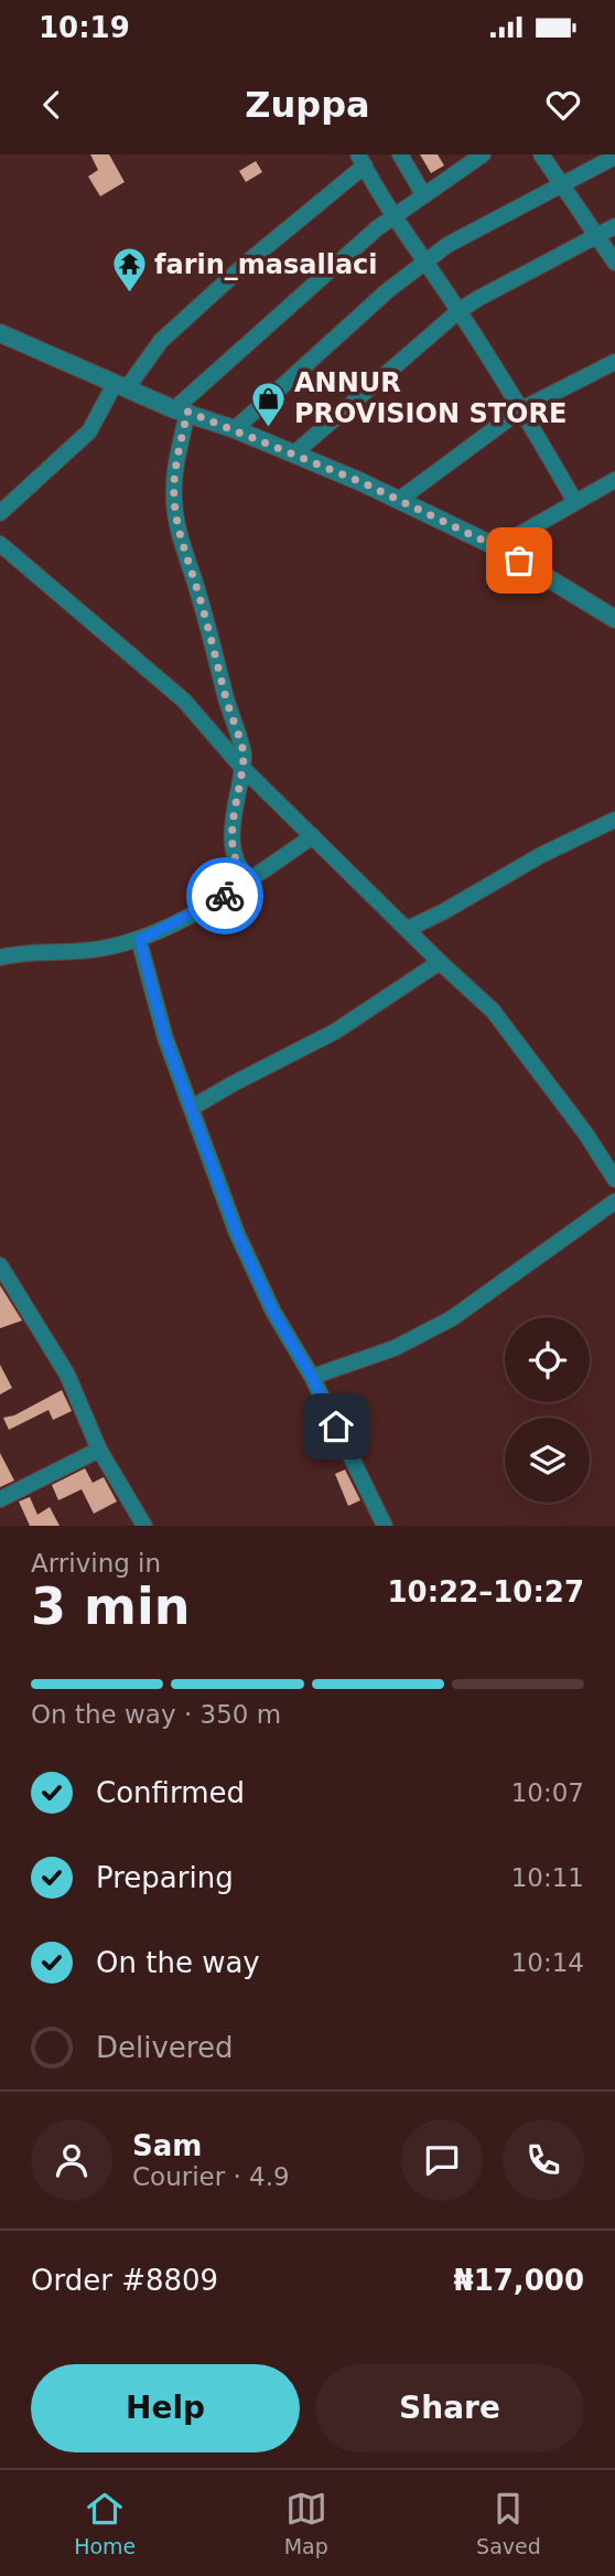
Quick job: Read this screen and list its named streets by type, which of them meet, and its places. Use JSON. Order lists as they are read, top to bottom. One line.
{"places":{"temple":["farin_masallaci"],"shop":["ANNUR PROVISION STORE"]},"page":{"status":"10:19","header":"Zuppa","heading":["3 min","Arriving in","10:22–10:27"],"panel":["Sam","Courier · 4.9","Order #8809","₦17,000"],"bar":"On the way · 350 m","list":[["Confirmed","10:07"],["Preparing","10:11"],["On the way","10:14"],"Delivered"],"buttons":["Help","Share"],"tabs":["Home","Map","Saved"]}}
